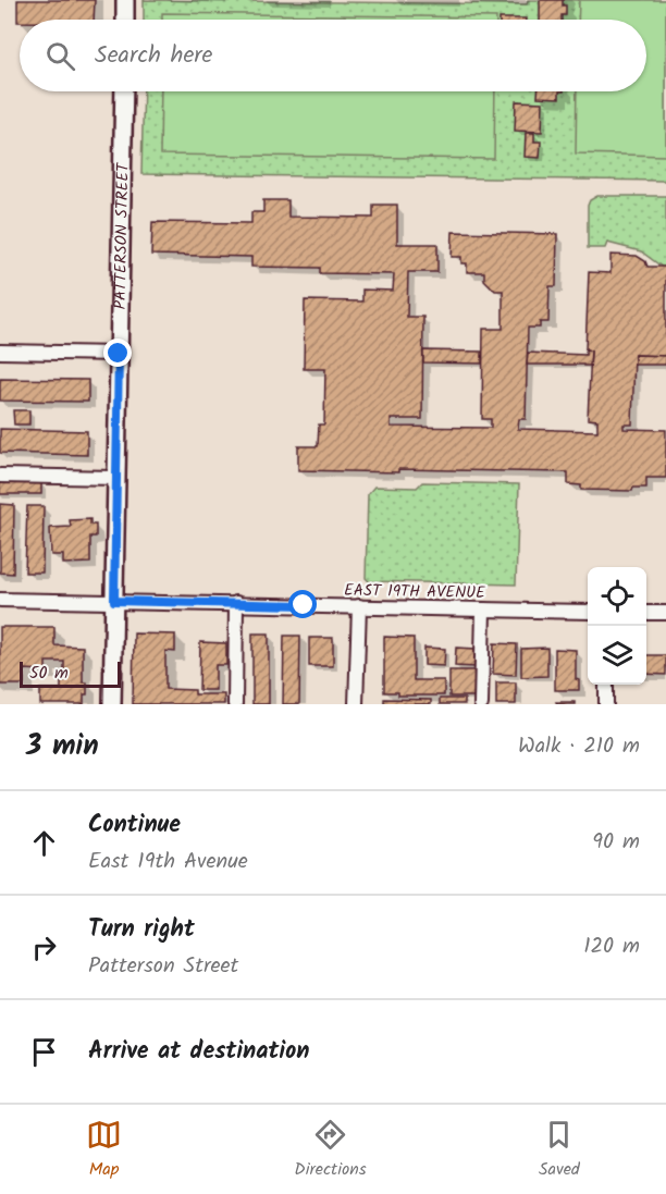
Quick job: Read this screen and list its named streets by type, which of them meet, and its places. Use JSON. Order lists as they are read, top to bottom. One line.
{"streets":{"main road":["PATTERSON STREET"],"street":["EAST 19TH AVENUE"]},"crossings":[["PATTERSON STREET","EAST 19TH AVENUE"]],"scale_bar":"50 m","page":{"search":"Search here","scale":"50 m","heading":["3 min","Walk · 210 m"],"list":[["Continue","East 19th Avenue","90 m"],["Turn right","Patterson Street","120 m"],"Arrive at destination"],"nav":["Map","Directions","Saved"]}}
